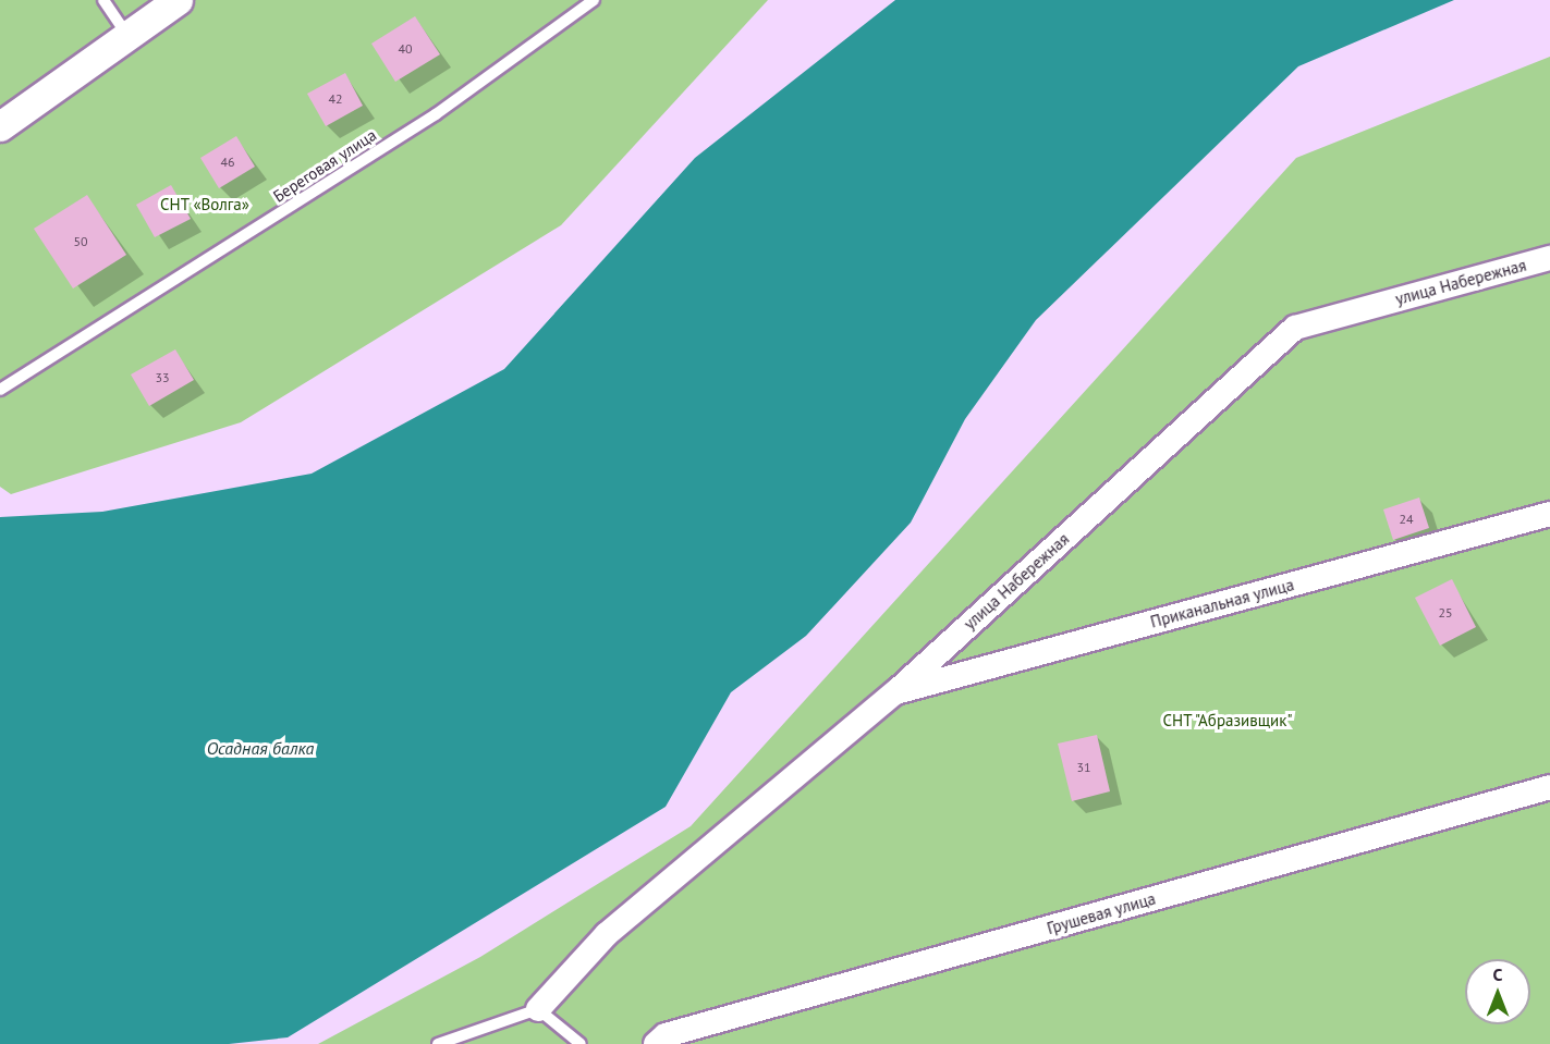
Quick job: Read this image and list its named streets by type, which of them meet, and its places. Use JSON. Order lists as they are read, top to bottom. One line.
{"streets":{"street":["улица Набережная","Приканальная улица","Грушевая улица"],"lane":["Береговая улица"]},"crossings":[["улица Набережная","Приканальная улица"]],"water":["Осадная балка"],"parks":["СНТ «Волга»","СНТ \"Абразивщик\""],"house_numbers":["40","42","46","50","33","24","25","31"],"north":"top"}
